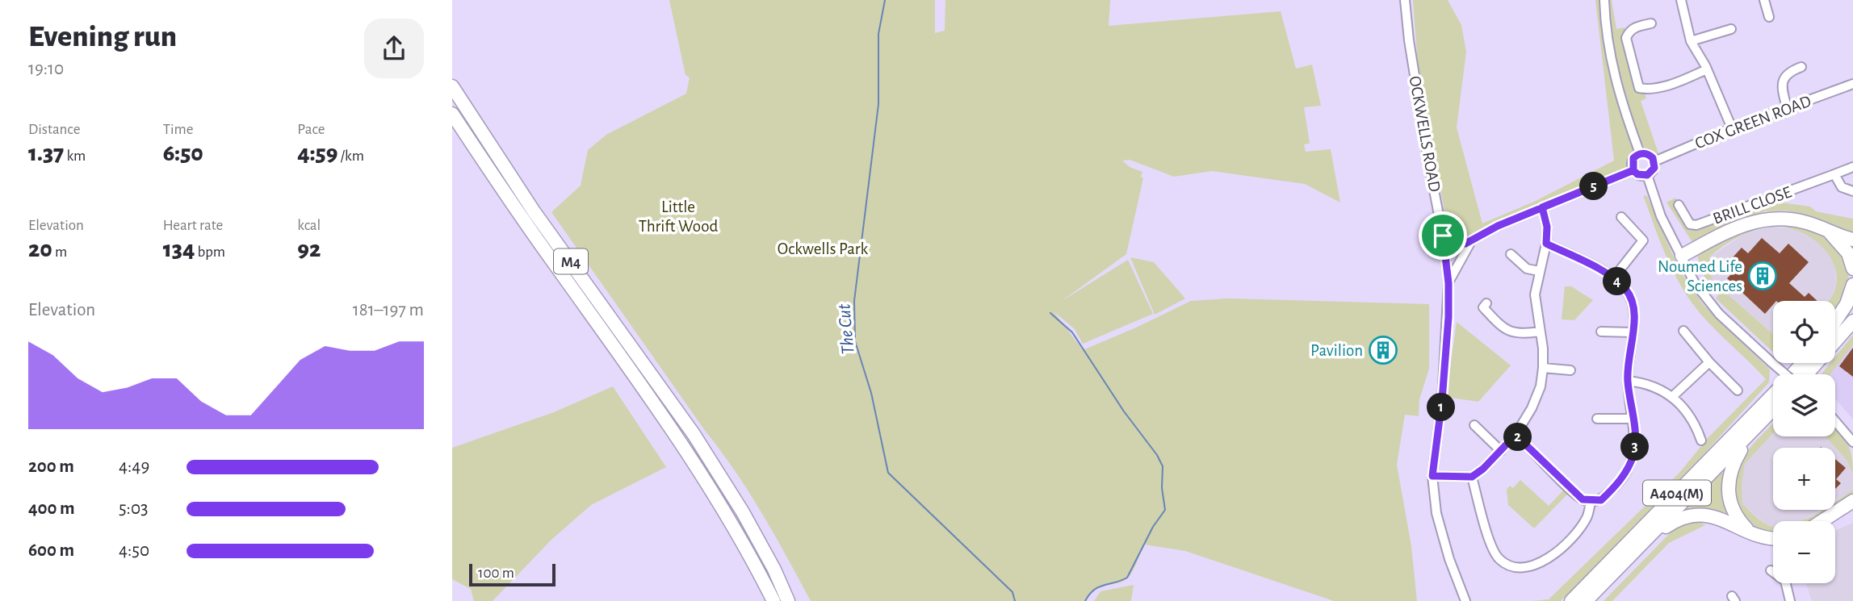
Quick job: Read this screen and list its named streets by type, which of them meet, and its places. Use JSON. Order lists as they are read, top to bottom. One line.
{"streets":{"highway":["M4","A404(M)"],"street":["COX GREEN ROAD","OCKWELLS ROAD","BRILL CLOSE"]},"water":["The Cut"],"parks":["Little Thrift Wood","Ockwells Park"],"places":{"building":["Noumed Life Sciences","Pavilion"]},"scale_bar":"100 m","page":{"heading":["Evening run","19:10"],"stats":[["Distance","1.37 km"],["Time","6:50"],["Pace","4:59 /km"],["Elevation","20 m"],["Heart rate","134 bpm"],["kcal","92"]],"pins":["5","4","1","2","3"],"chart":["Elevation","181–197 m"],"map_buttons":["+","−"],"list":[{"name":"200 m","note":"4:49"},{"name":"400 m","note":"5:03"},{"name":"600 m","note":"4:50"}],"scale":"100 m"}}
